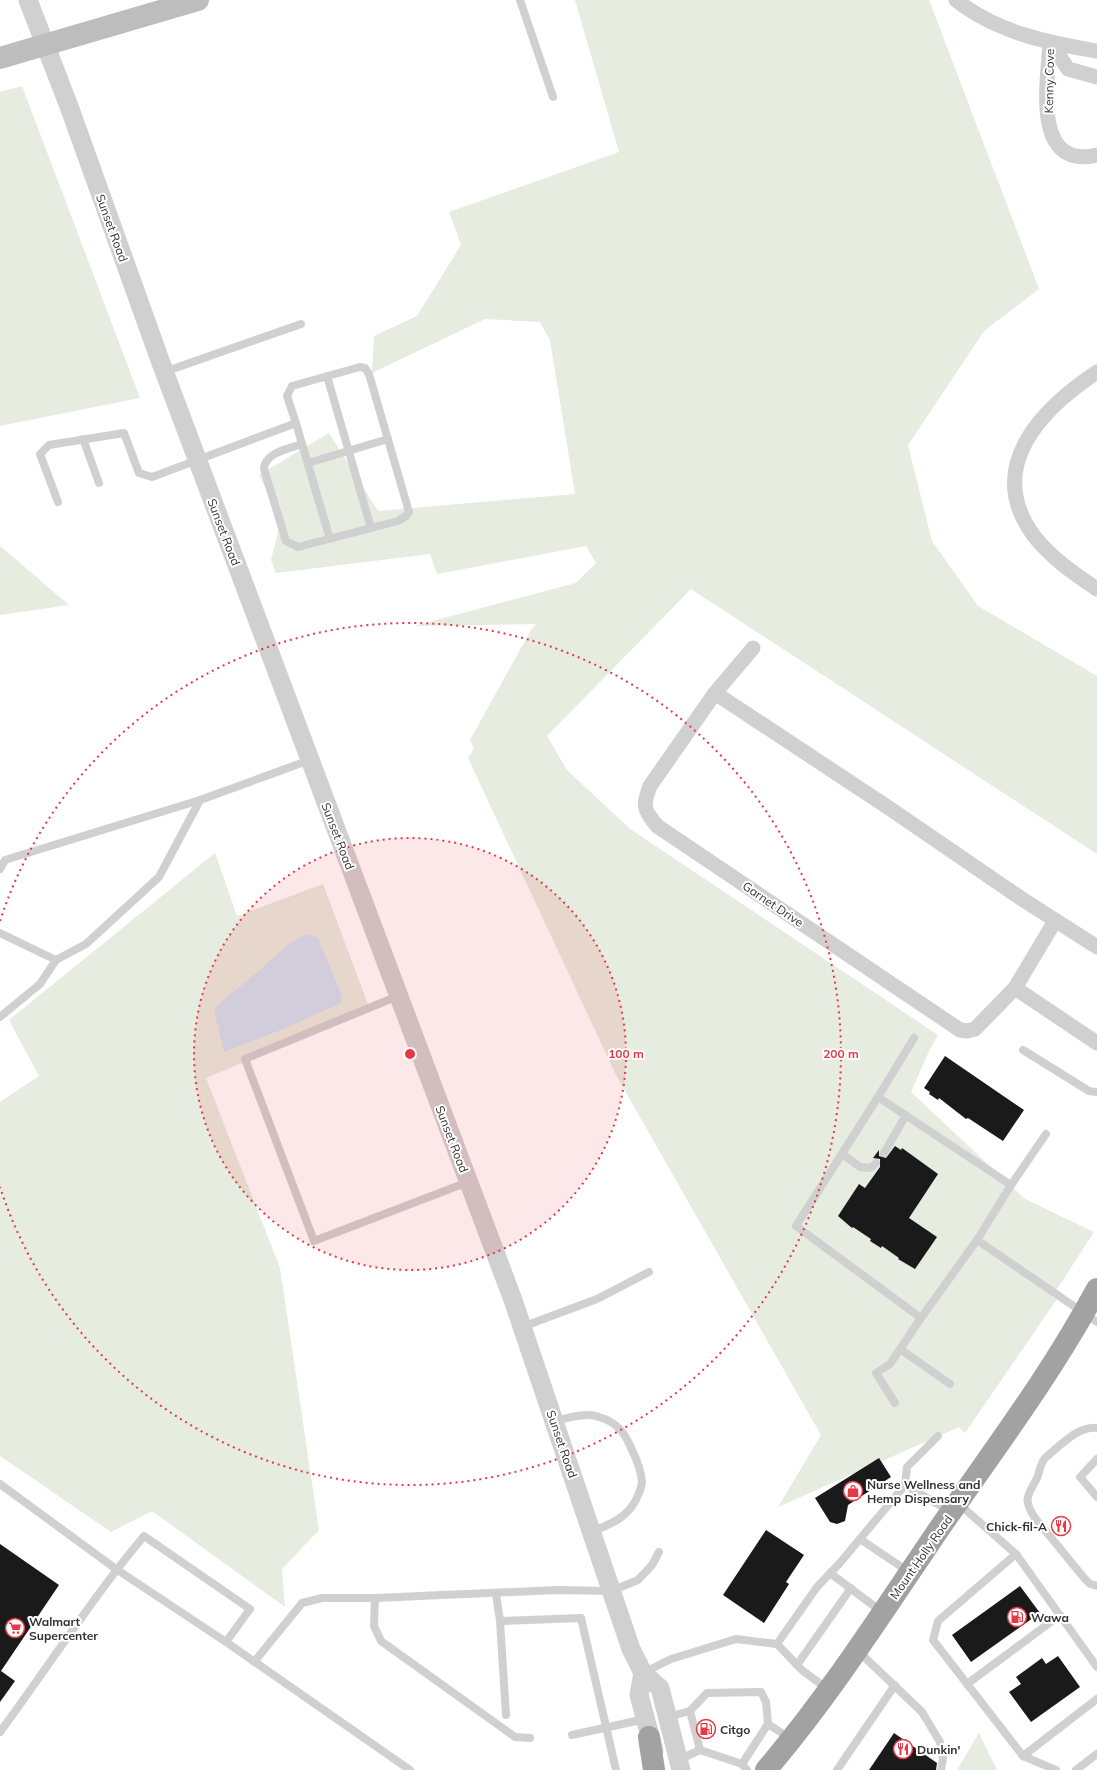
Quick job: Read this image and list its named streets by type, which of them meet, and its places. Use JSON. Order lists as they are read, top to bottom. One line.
{"streets":{"highway":["Mount Holly Road"],"street":["Kenny Cove","Sunset Road","Garnet Drive"]},"places":{"shop":["Nurse Wellness and Hemp Dispensary"],"restaurant":["Chick-fil-A","Dunkin'"],"fuel station":["Wawa","Citgo"],"supermarket":["Walmart Supercenter"]},"rings":["100 m","200 m"]}
